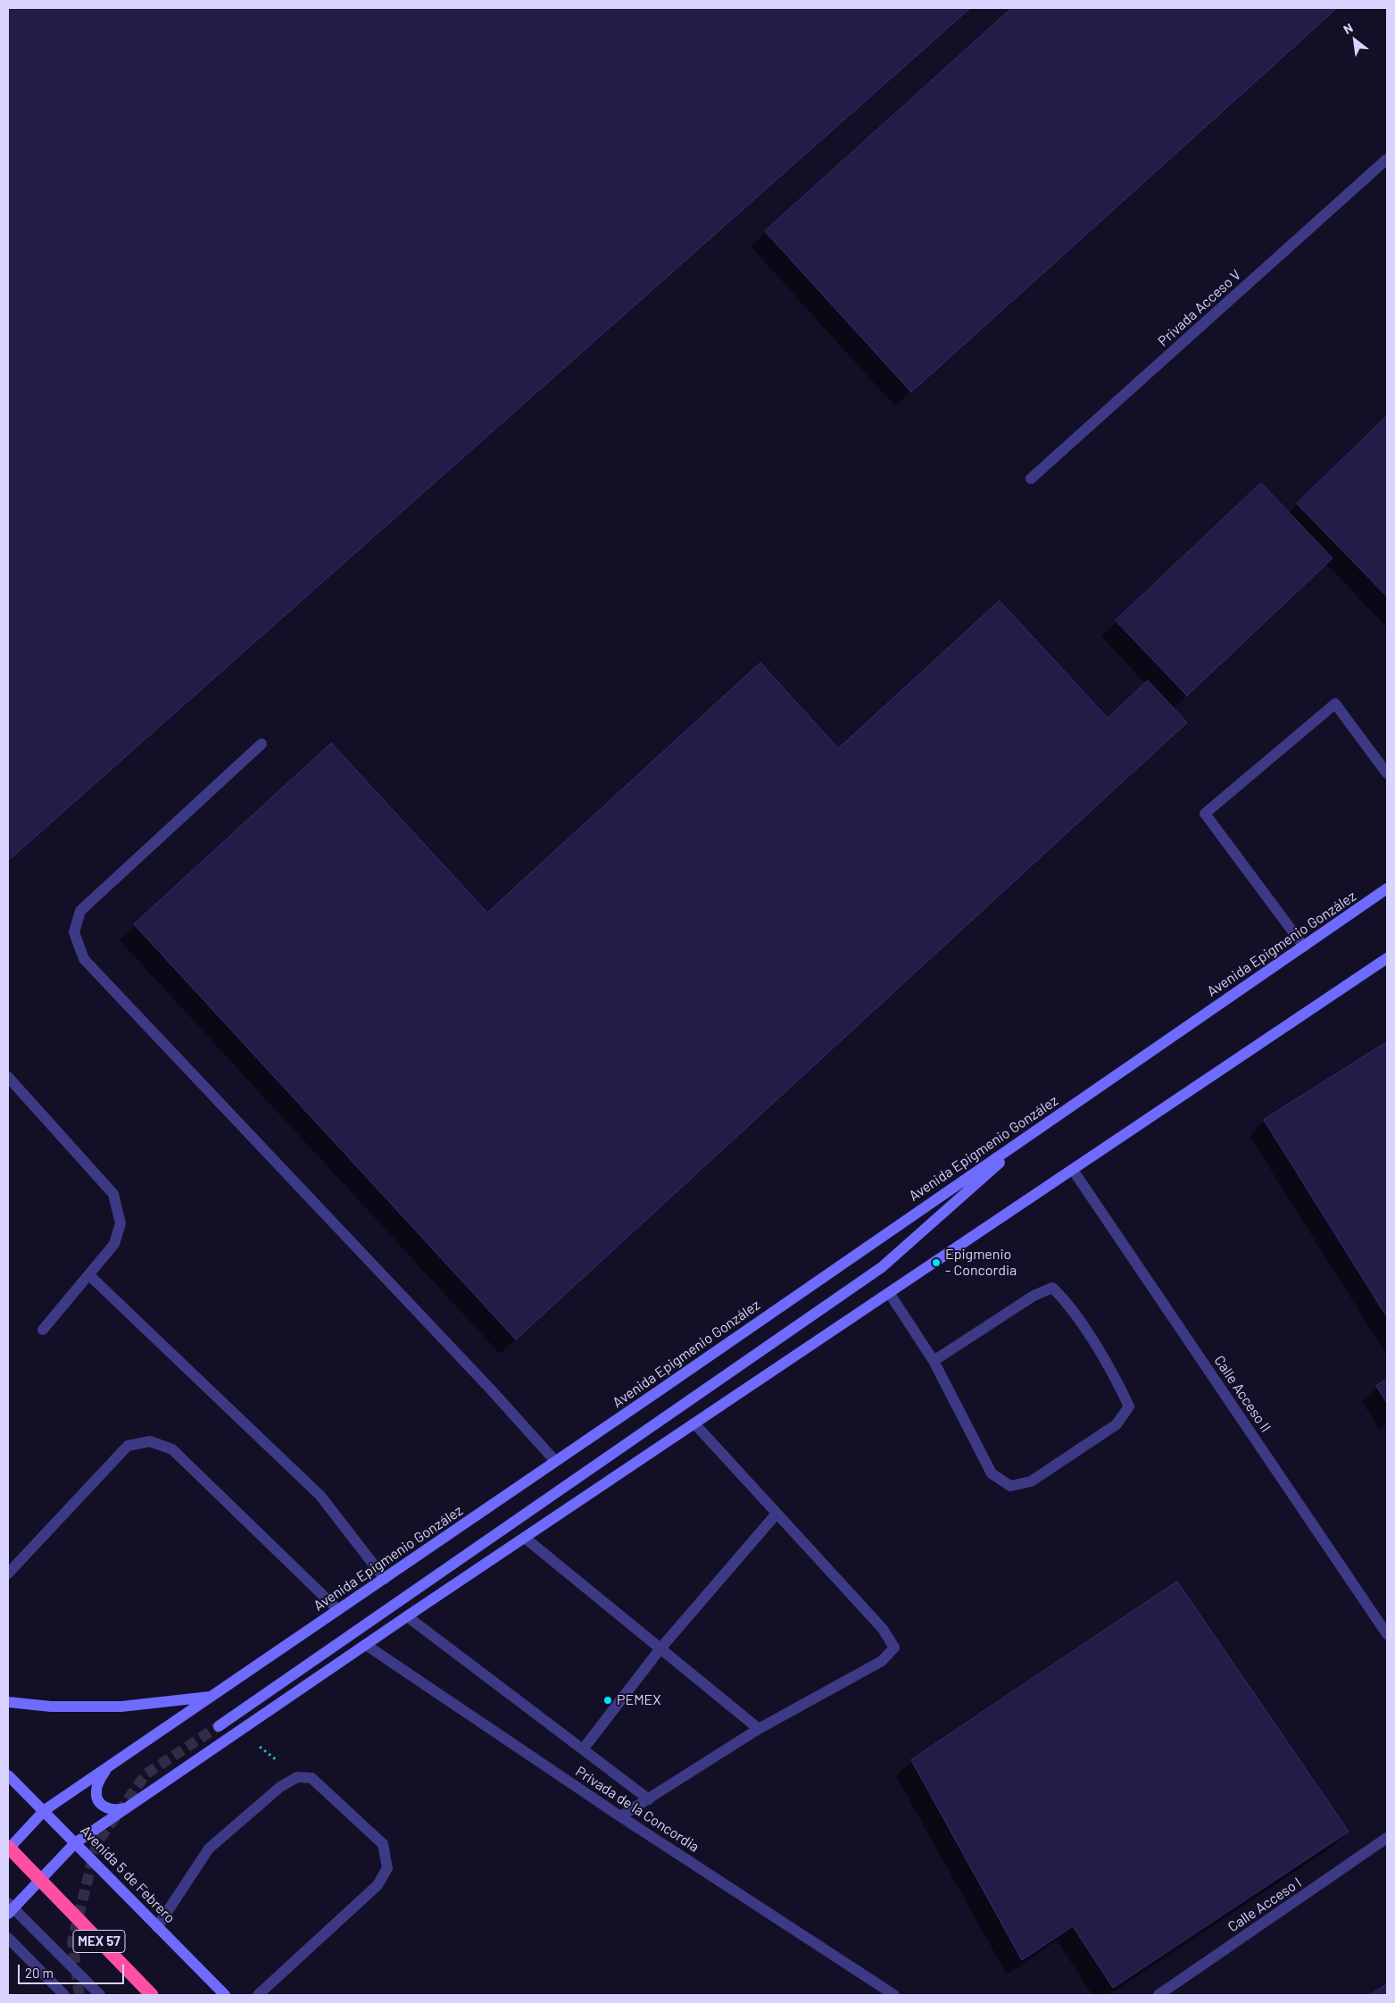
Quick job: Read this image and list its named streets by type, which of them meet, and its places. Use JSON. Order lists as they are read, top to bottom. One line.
{"streets":{"highway":["MEX 57"],"main road":["Avenida Epigmenio González","Avenida 5 de Febrero"],"street":["Privada Acceso V","Calle Acceso II","Privada de la Concordia","Calle Acceso I"]},"crossings":[["Avenida Epigmenio González","Avenida 5 de Febrero"],["Avenida Epigmenio González","MEX 57"]],"places":["Epigmenio - Concordia","PEMEX"],"scale_bar":"20 m","north":"top left"}
